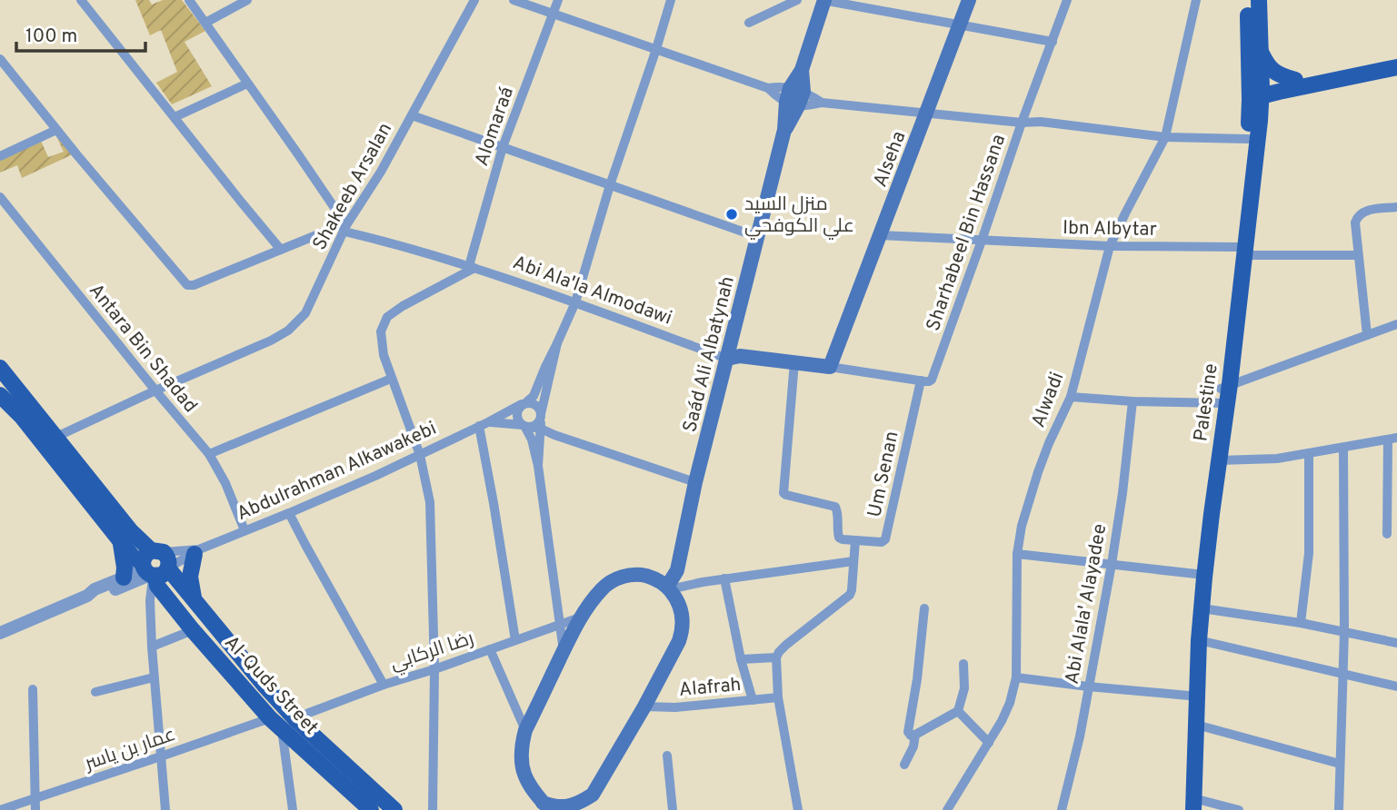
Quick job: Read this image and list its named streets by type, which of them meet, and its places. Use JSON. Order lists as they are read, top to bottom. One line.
{"streets":{"main road":["Alseha","Abi Ala'la Almodawi","Saád Ali Albatynah","Palestine","Al-Quds Street"],"street":["Alomaraá","Shakeeb Arsalan","Ibn Albytar","Sharhabeel Bin Hassana","Antara Bin Shadad","Alwadi","Abdulrahman Alkawakebi","Um Senan","Abi Alala' Alayadee","رضا الركابي","Alafrah","عمار بن ياسر"]},"crossings":[["Alomaraá","Abi Ala'la Almodawi"],["Alseha","Ibn Albytar"],["Alseha","Abi Ala'la Almodawi"],["Shakeeb Arsalan","Abi Ala'la Almodawi"],["Shakeeb Arsalan","Antara Bin Shadad"],["Ibn Albytar","Sharhabeel Bin Hassana"],["Ibn Albytar","Alwadi"],["Ibn Albytar","Palestine"],["Sharhabeel Bin Hassana","Um Senan"],["Abi Ala'la Almodawi","Saád Ali Albatynah"],["Abi Ala'la Almodawi","Um Senan"],["Antara Bin Shadad","Abdulrahman Alkawakebi"],["رضا الركابي","Al-Quds Street"],["رضا الركابي","عمار بن ياسر"],["Al-Quds Street","عمار بن ياسر"]],"places":["منزل السيد علي الكوفحي"],"scale_bar":"100 m"}
